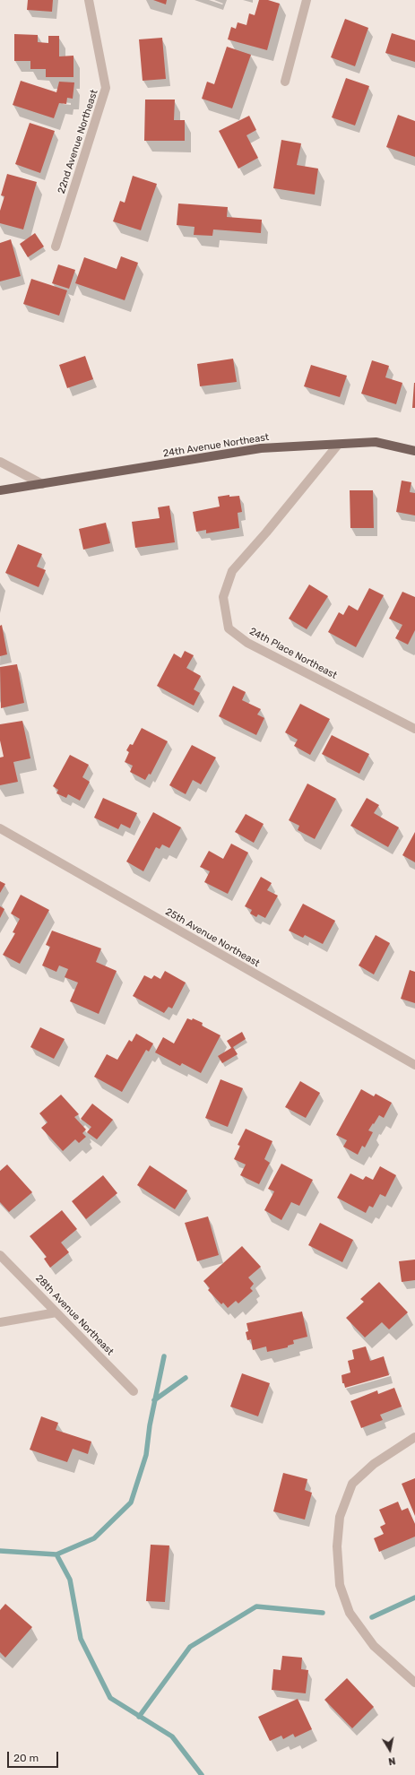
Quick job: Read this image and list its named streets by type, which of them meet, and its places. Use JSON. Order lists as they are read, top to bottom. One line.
{"streets":{"main road":["24th Avenue Northeast"],"street":["22nd Avenue Northeast","24th Place Northeast","25th Avenue Northeast","28th Avenue Northeast"]},"crossings":[["24th Avenue Northeast","24th Place Northeast"]],"scale_bar":"20 m","north":"bottom"}
